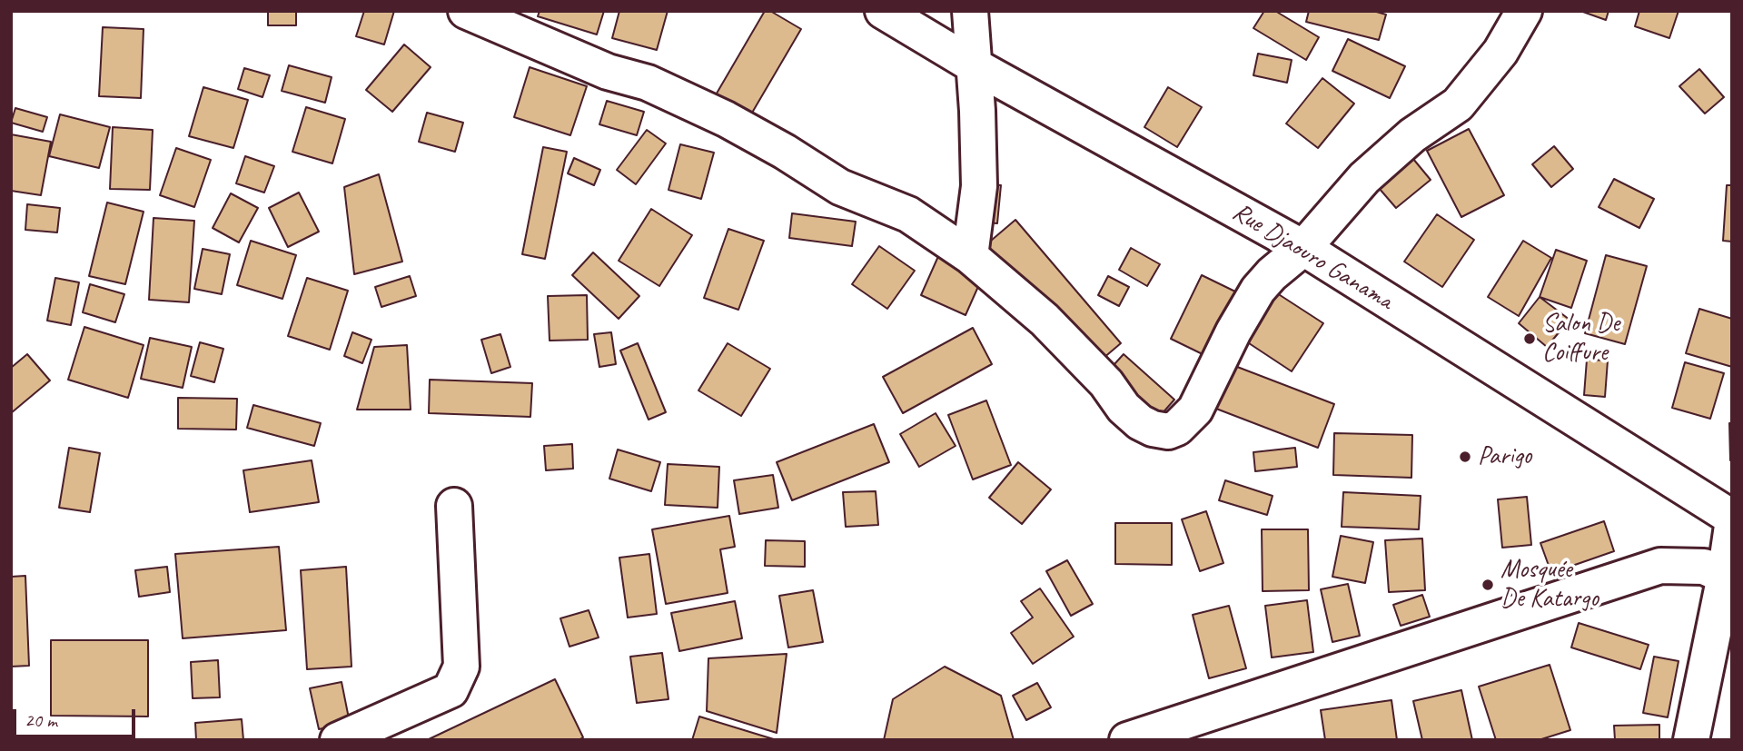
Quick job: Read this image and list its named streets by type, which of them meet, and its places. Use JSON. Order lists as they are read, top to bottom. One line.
{"streets":{"street":["Rue Djaouro Ganama"]},"places":["Salon De Coiffure","Parigo","Mosquée De Katargo"],"scale_bar":"20 m"}
